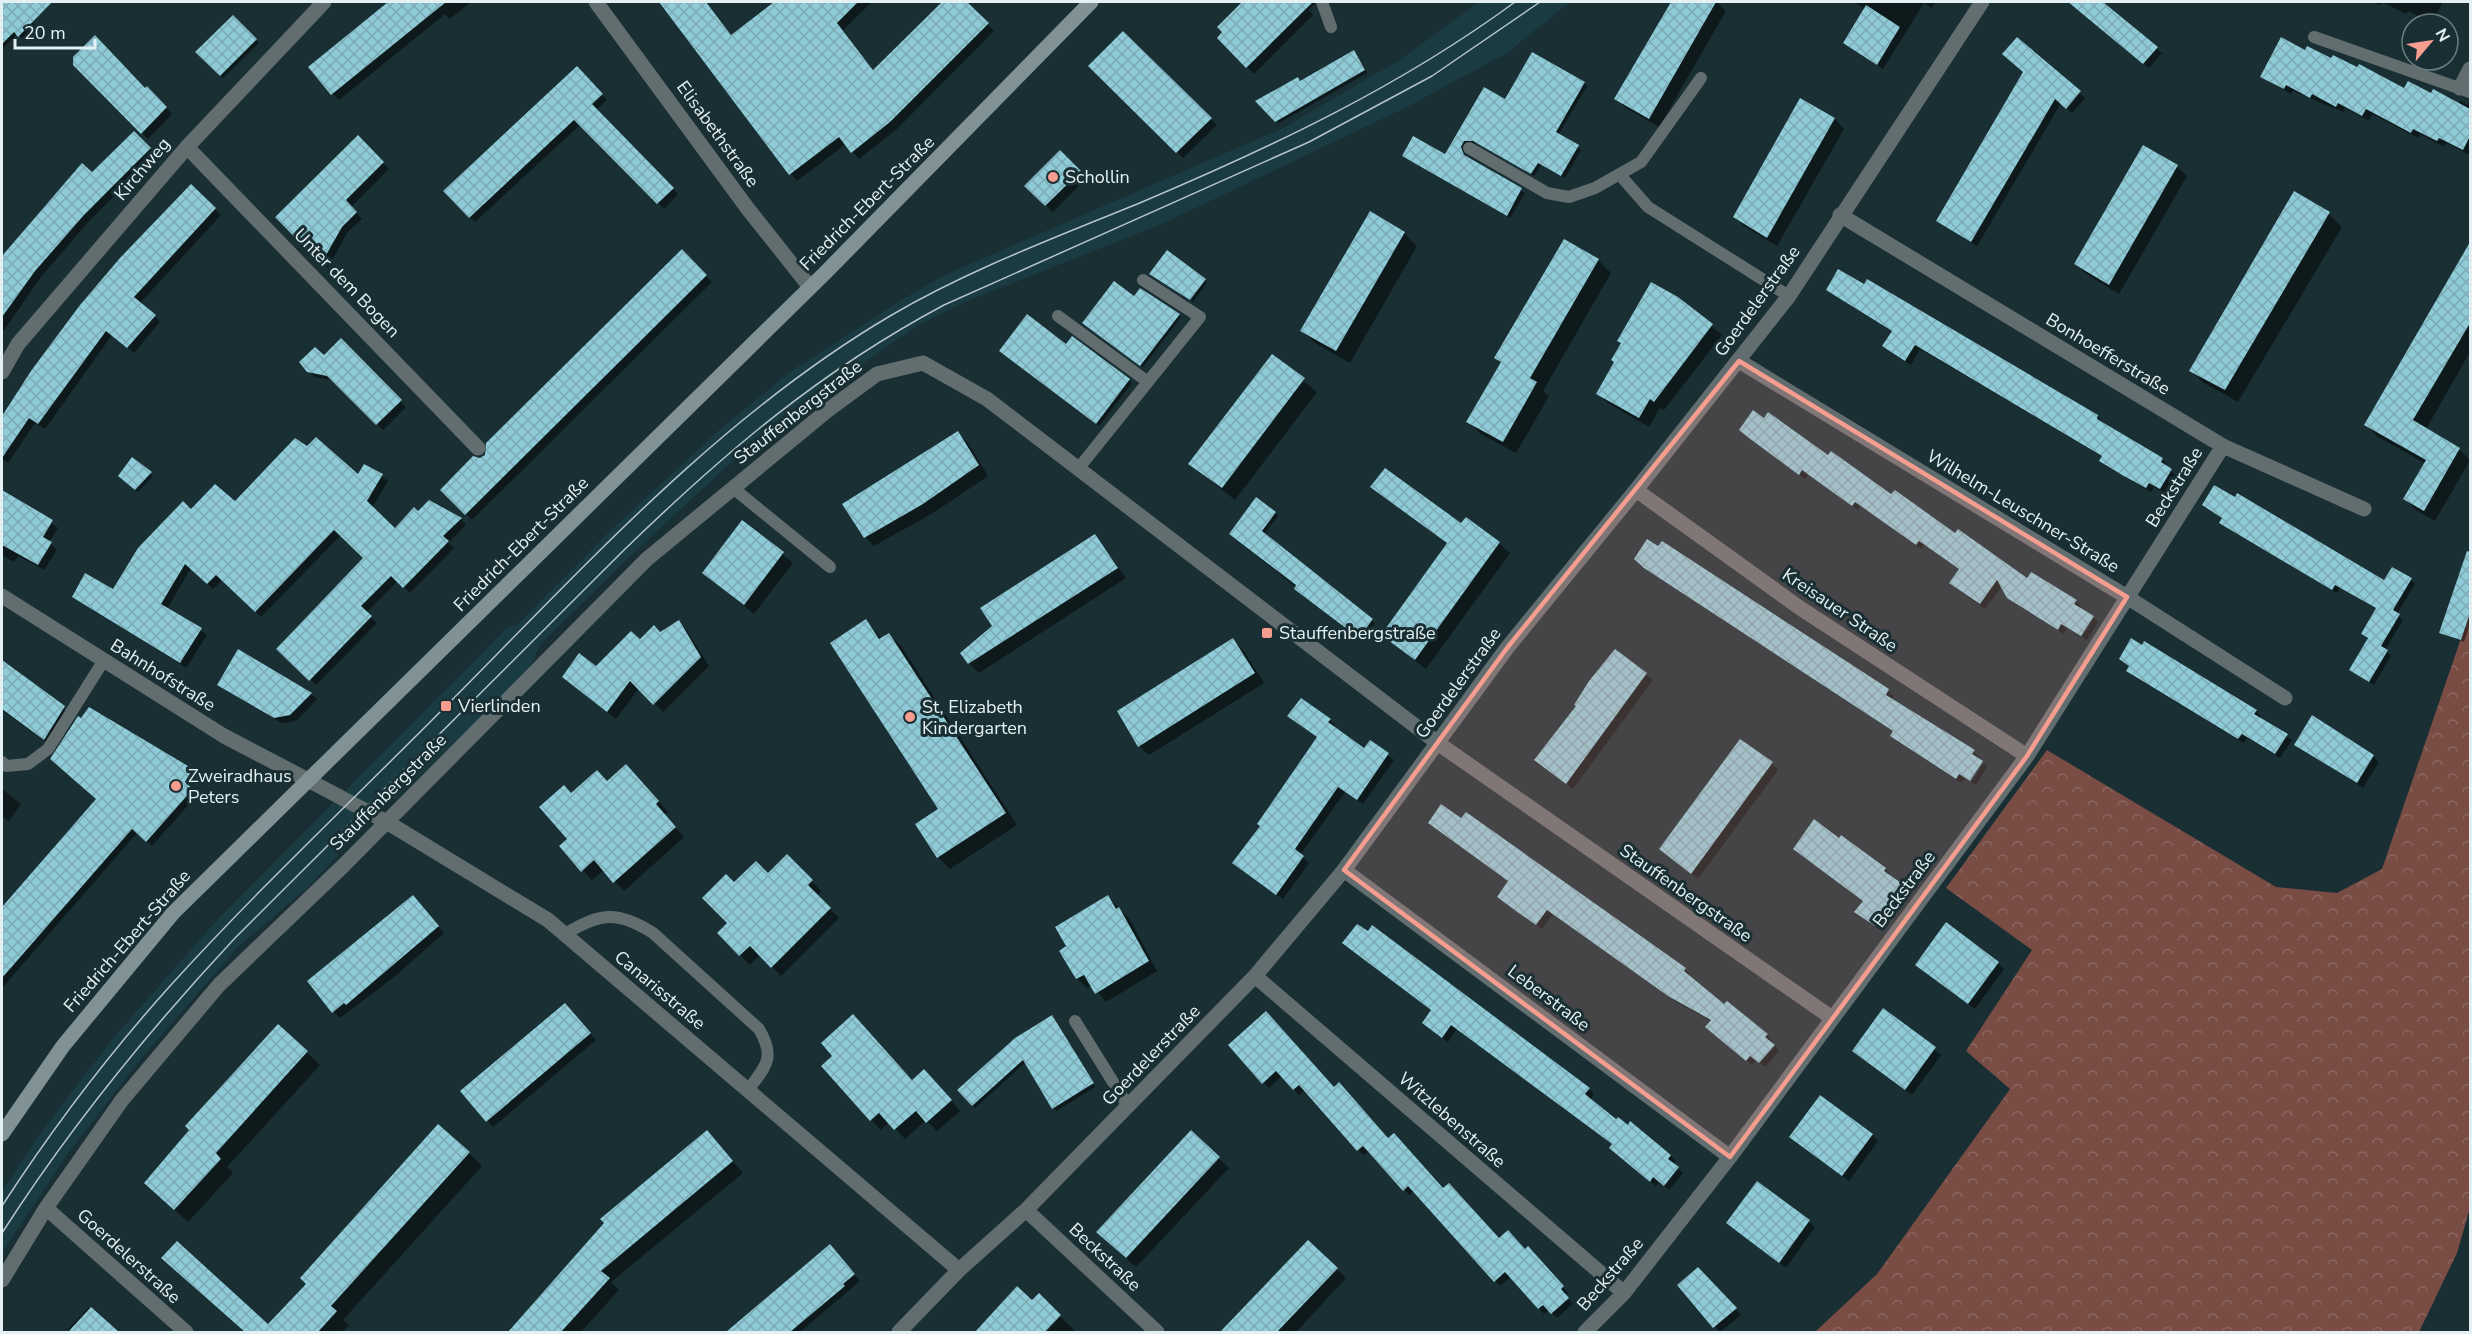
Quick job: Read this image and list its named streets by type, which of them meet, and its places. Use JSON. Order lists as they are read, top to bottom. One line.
{"streets":{"main road":["Friedrich-Ebert-Straße"],"street":["Elisabethstraße","Kirchweg","Unter dem Bogen","Goerdelerstraße","Bonhoefferstraße","Stauffenbergstraße","Beckstraße","Wilhelm-Leuschner-Straße","Kreisauer Straße","Bahnhofstraße","Canarisstraße","Leberstraße","Witzlebenstraße"]},"crossings":[["Elisabethstraße","Friedrich-Ebert-Straße"],["Kirchweg","Unter dem Bogen"],["Friedrich-Ebert-Straße","Bahnhofstraße"],["Friedrich-Ebert-Straße","Canarisstraße"],["Goerdelerstraße","Bonhoefferstraße"],["Goerdelerstraße","Stauffenbergstraße"],["Goerdelerstraße","Beckstraße"],["Goerdelerstraße","Wilhelm-Leuschner-Straße"],["Goerdelerstraße","Kreisauer Straße"],["Goerdelerstraße","Canarisstraße"],["Goerdelerstraße","Leberstraße"],["Goerdelerstraße","Witzlebenstraße"],["Bonhoefferstraße","Beckstraße"],["Stauffenbergstraße","Beckstraße"],["Stauffenbergstraße","Canarisstraße"],["Beckstraße","Wilhelm-Leuschner-Straße"],["Beckstraße","Kreisauer Straße"],["Beckstraße","Leberstraße"],["Beckstraße","Witzlebenstraße"],["Bahnhofstraße","Canarisstraße"]],"places":{"other":["Schollin","St, Elizabeth Kindergarten","Zweiradhaus Peters"],"transit":["Stauffenbergstraße","Vierlinden"]},"scale_bar":"20 m","north":"top right"}
